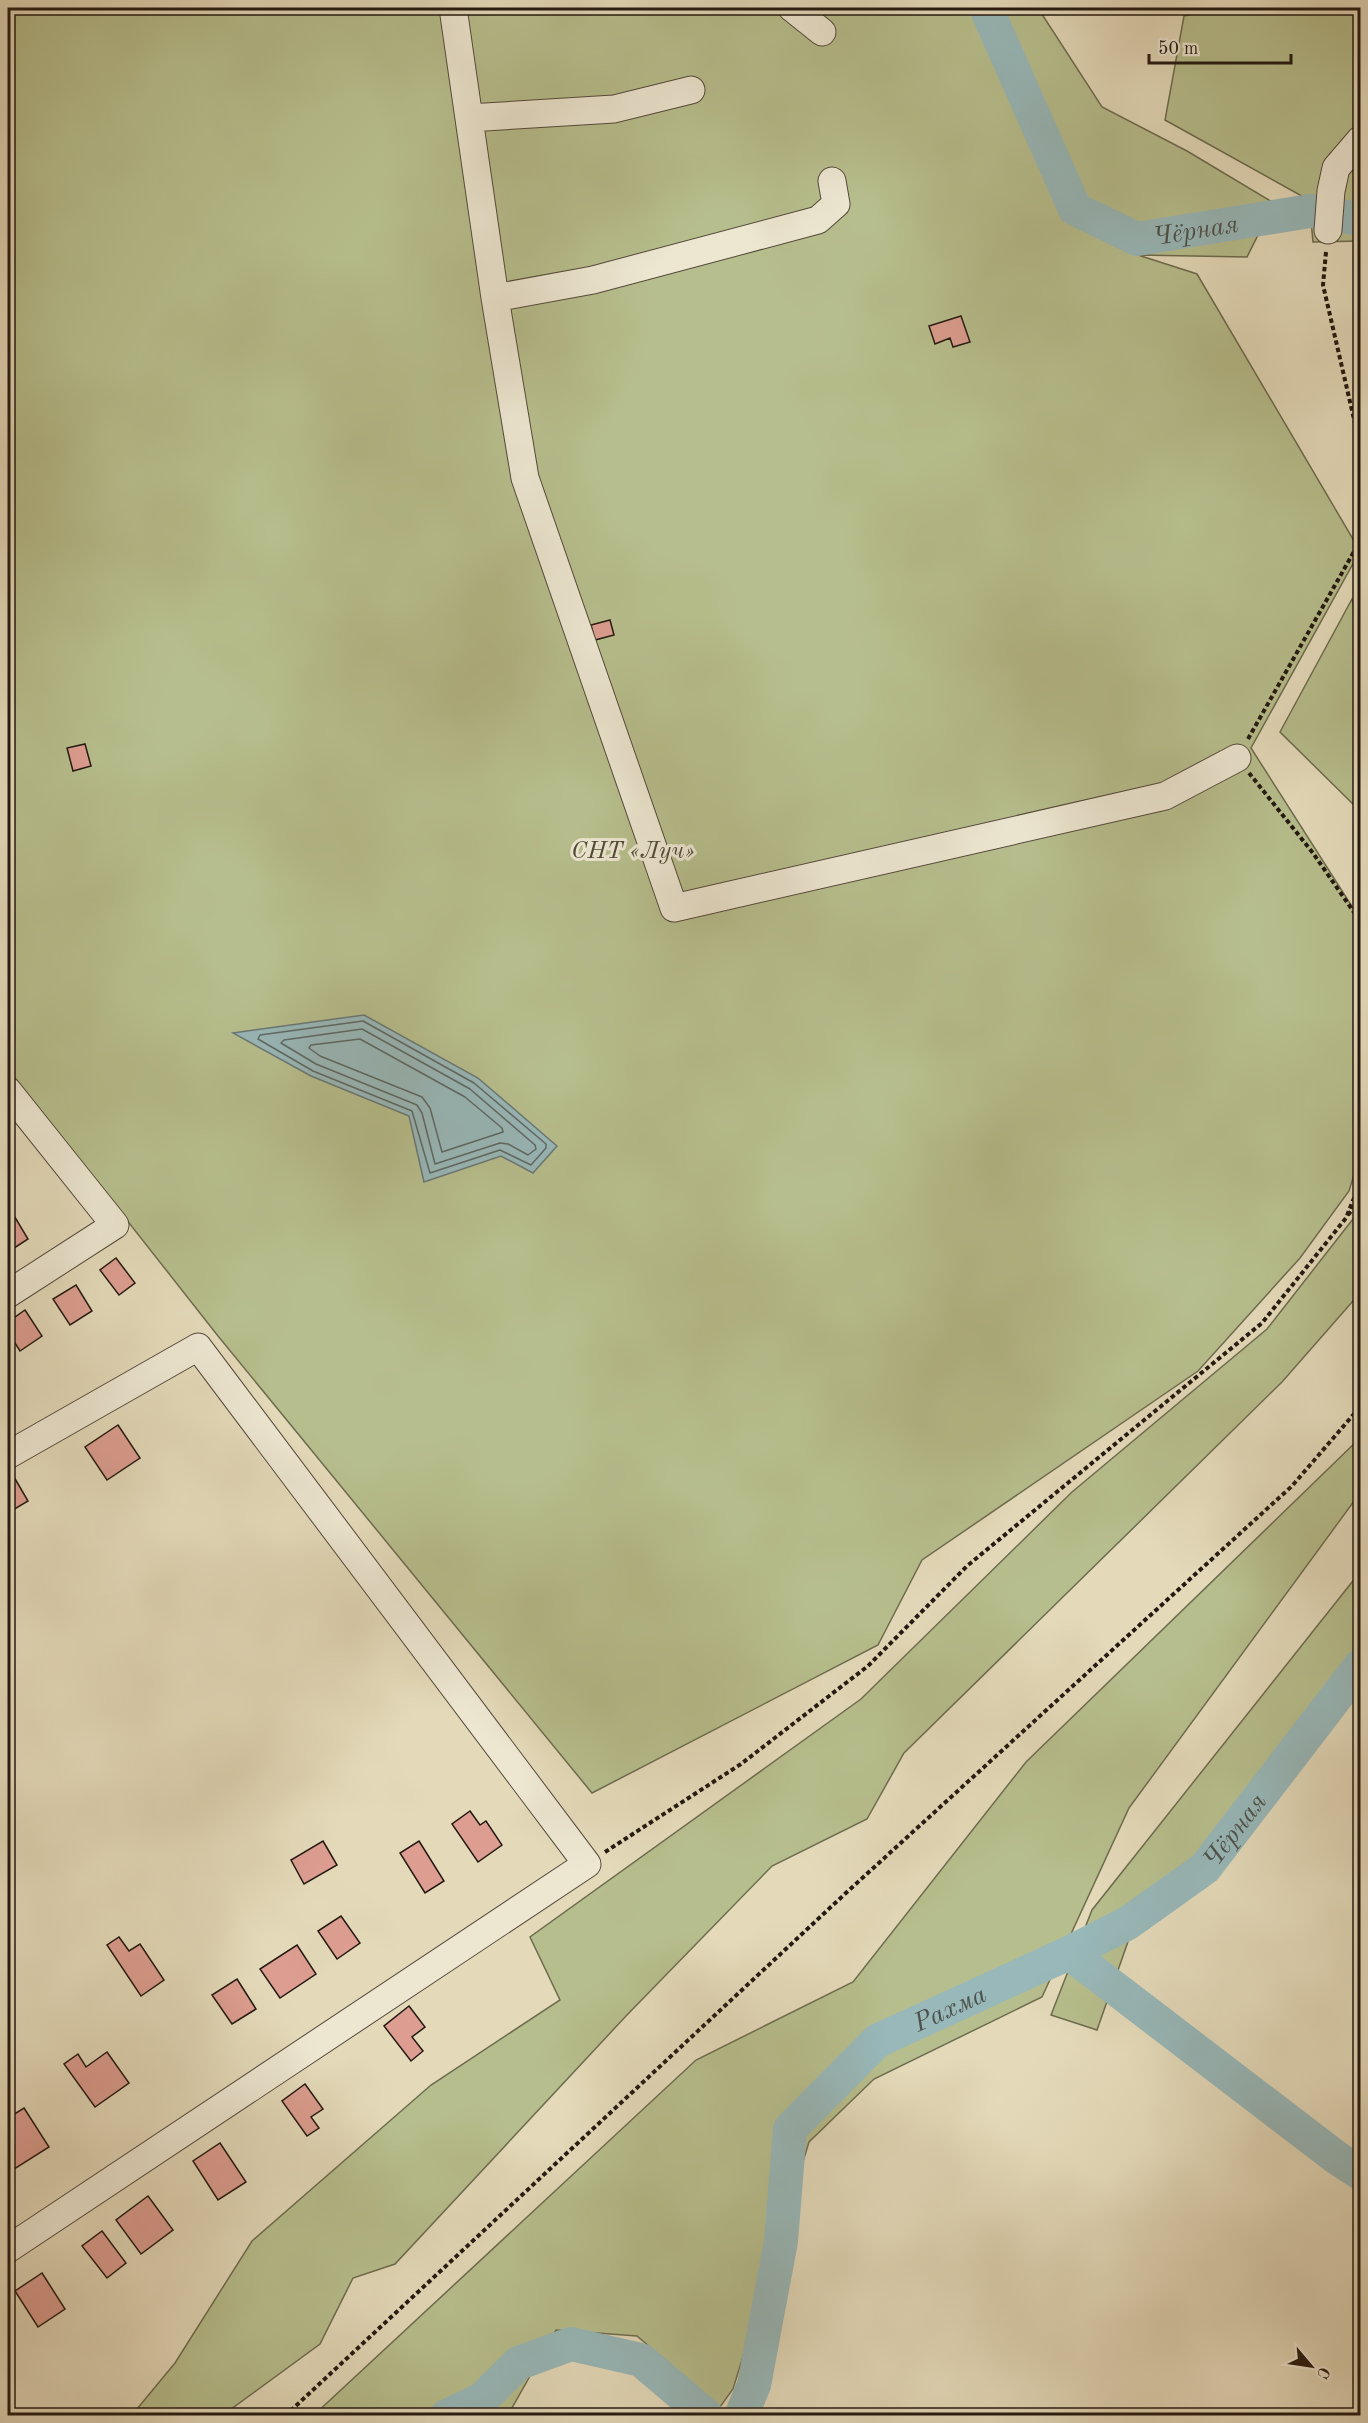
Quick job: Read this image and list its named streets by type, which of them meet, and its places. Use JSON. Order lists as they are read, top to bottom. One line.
{"water":["Чёрная","Рахма"],"parks":["СНТ «Луч»"],"scale_bar":"50 m","north":"bottom right"}
